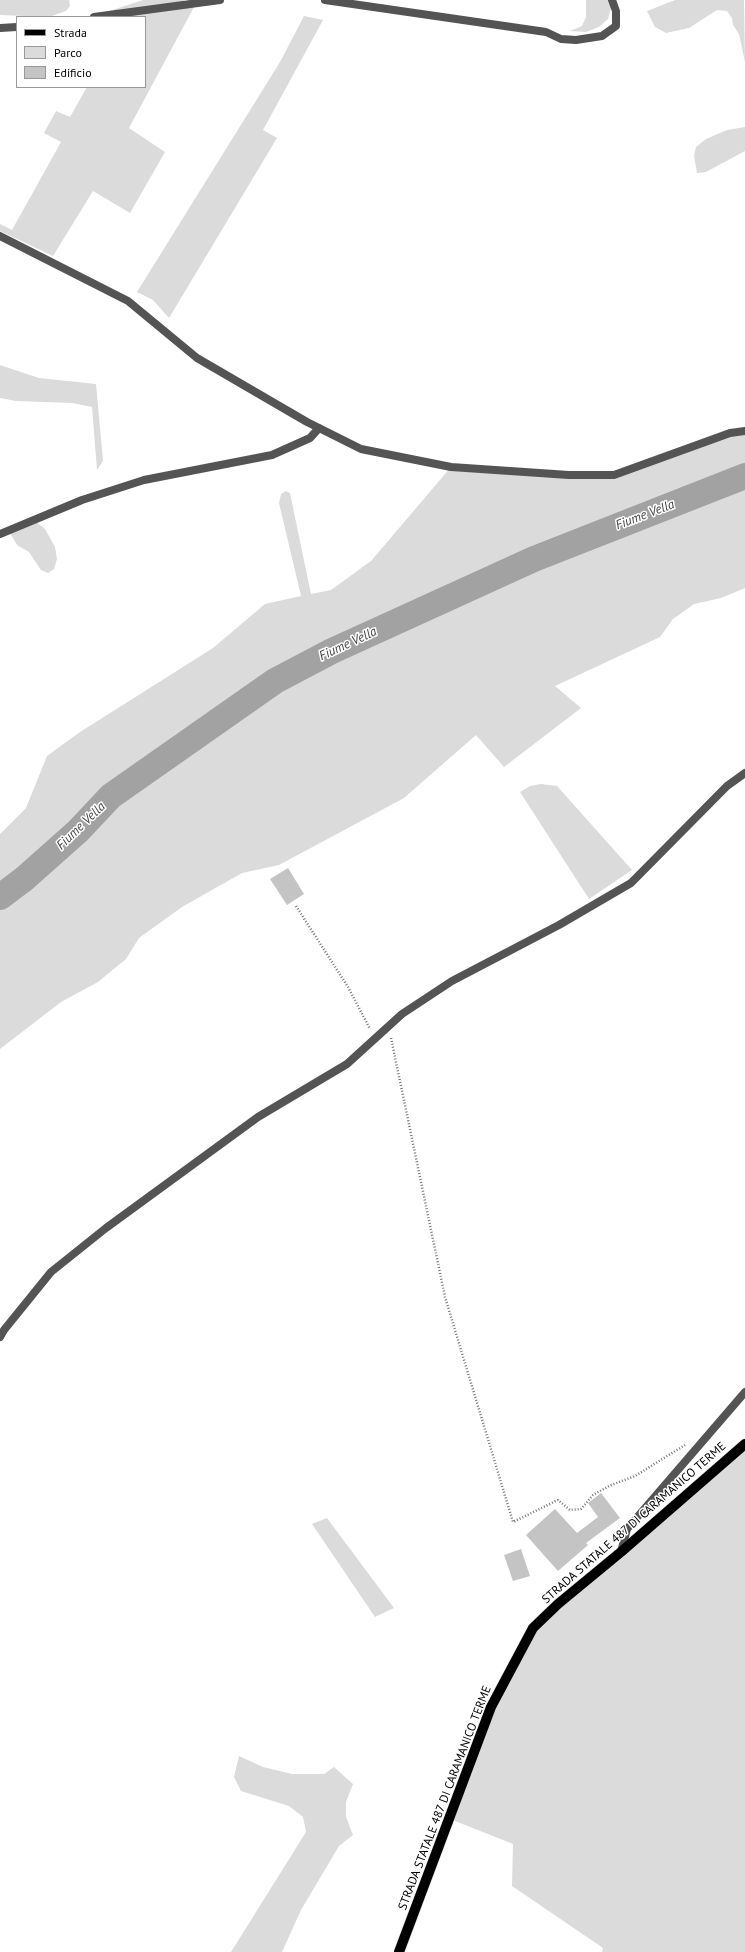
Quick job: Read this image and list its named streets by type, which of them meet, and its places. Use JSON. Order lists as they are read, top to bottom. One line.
{"streets":{"main road":["STRADA STATALE 487 DI CARAMANICO TERME"]},"water":["Fiume Vella"],"legend":["Strada","Parco","Edificio"]}
